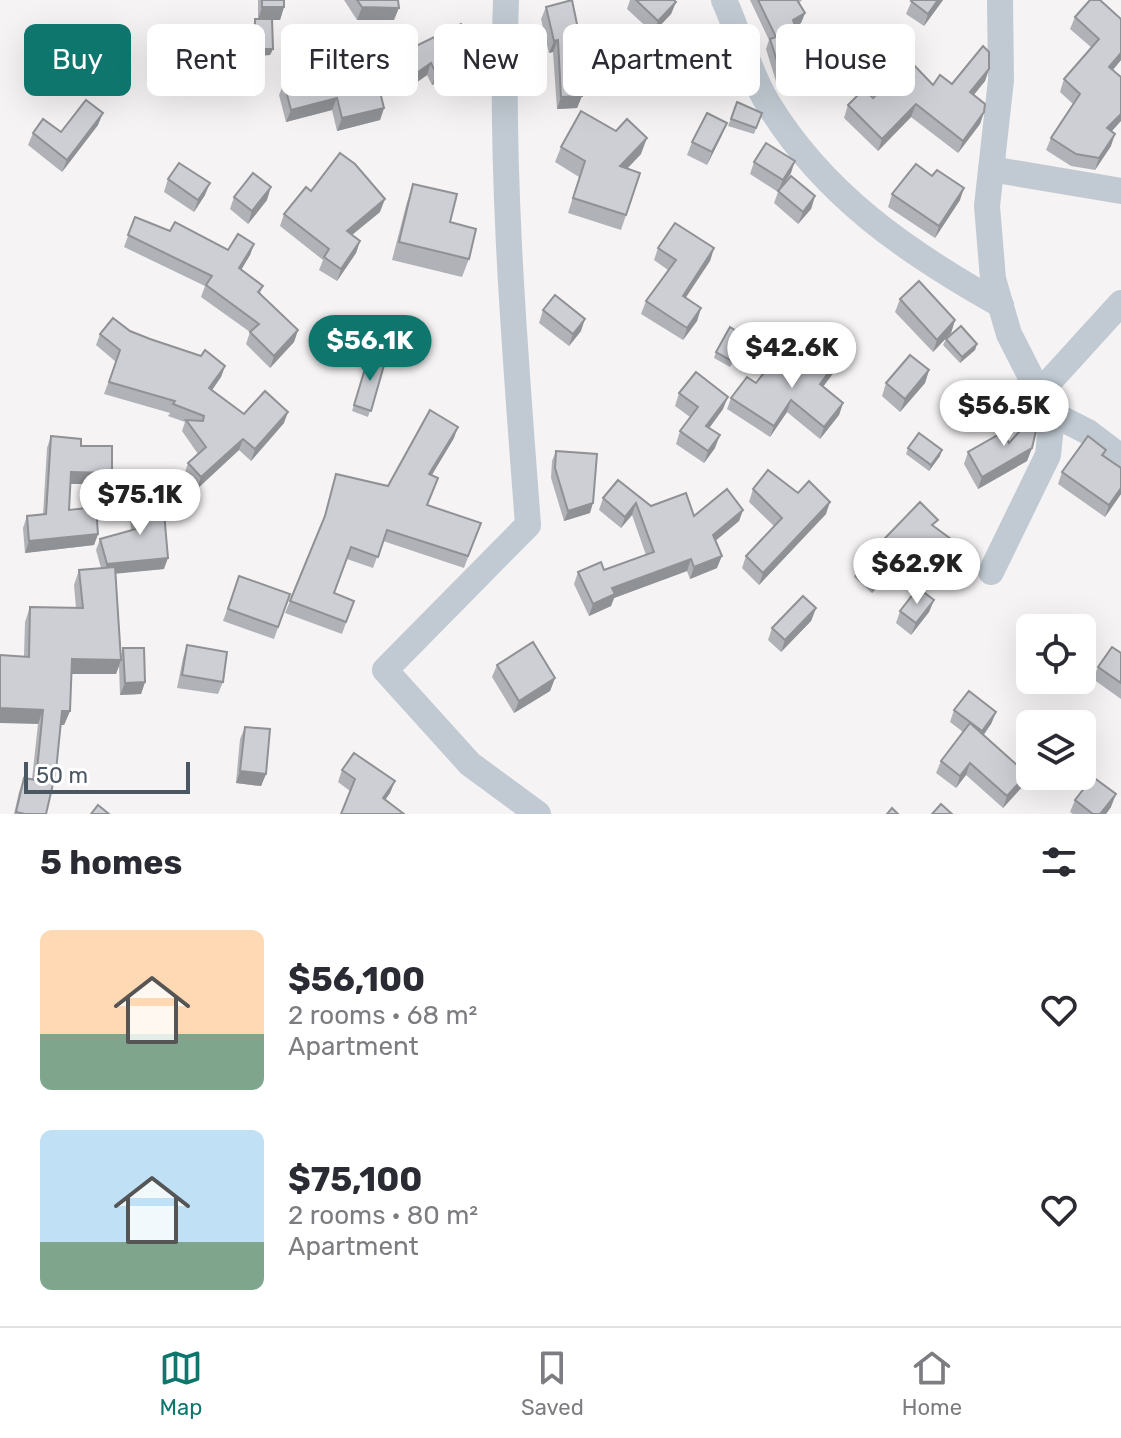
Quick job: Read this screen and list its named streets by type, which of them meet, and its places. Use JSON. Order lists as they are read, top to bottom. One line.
{"scale_bar":"50 m","page":{"chip":["Buy","Rent","Filters","New","Apartment","House"],"price":["$56.1K","$42.6K","$56.5K","$75.1K","$62.9K"],"scale":"50 m","heading":"5 homes","list":[{"name":"$56,100","note":"2 rooms · 68 m² · Apartment"},{"name":"$75,100","note":"2 rooms · 80 m² · Apartment"}],"tabs":["Map","Saved","Home"]}}
